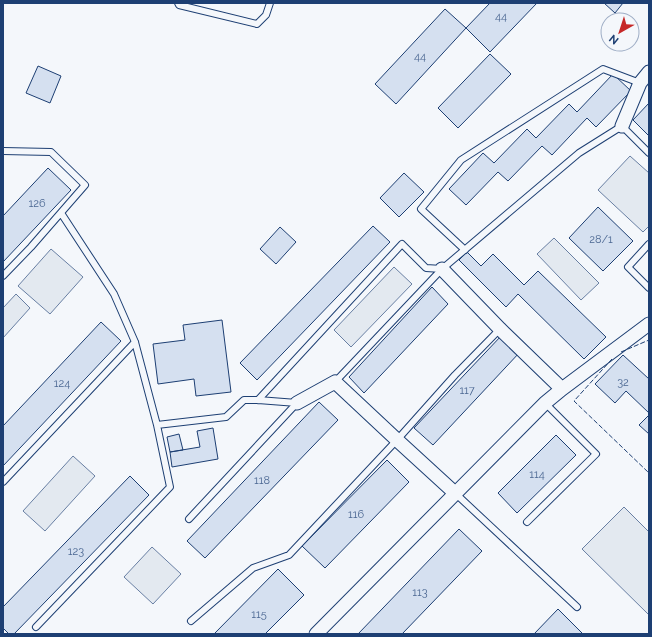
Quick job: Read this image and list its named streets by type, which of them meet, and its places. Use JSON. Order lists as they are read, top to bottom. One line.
{"house_numbers":["44","44","126","28/1","32","124","117","114","118","116","123","113","115"],"north":"bottom left"}
